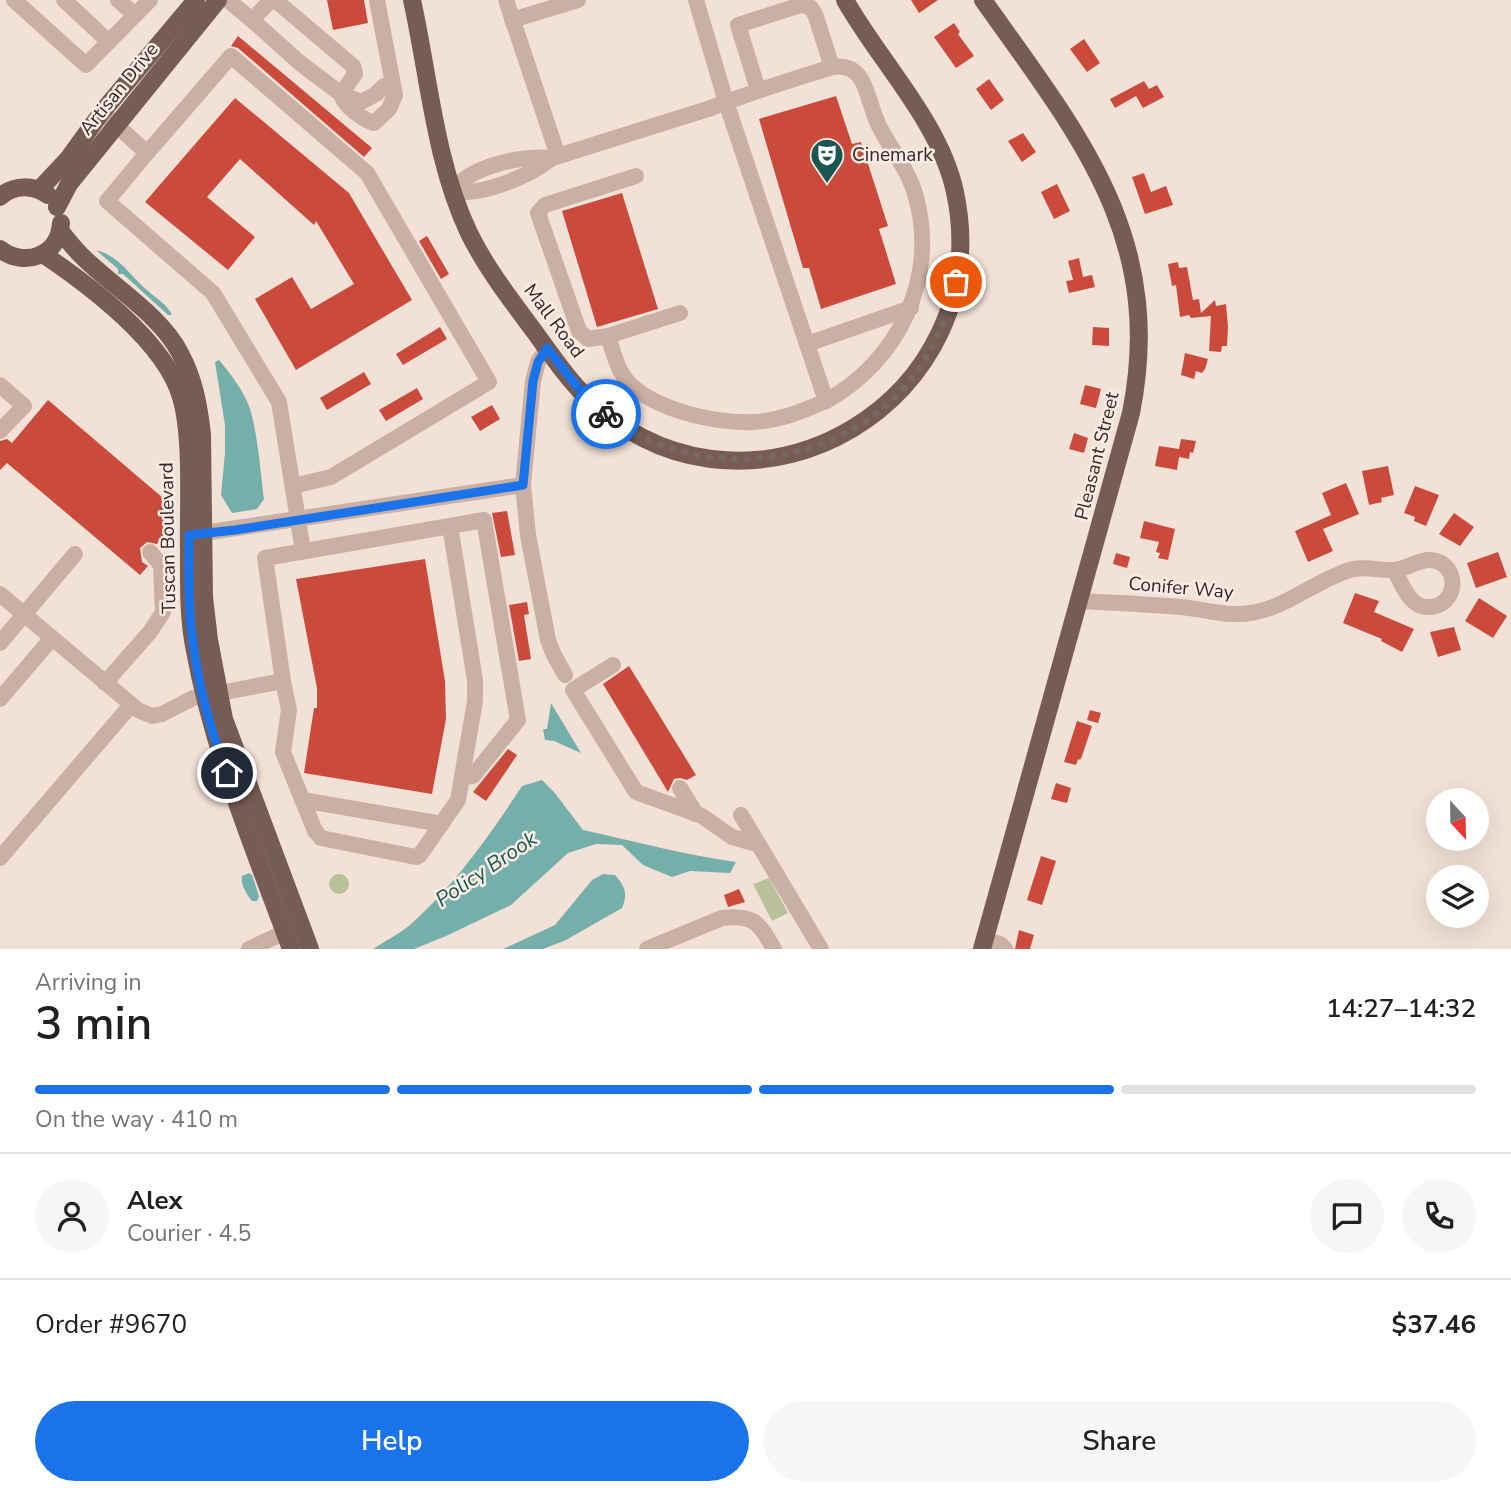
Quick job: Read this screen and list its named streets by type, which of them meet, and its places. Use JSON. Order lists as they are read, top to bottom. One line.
{"streets":{"main road":["Artisan Drive","Mall Road","Pleasant Street","Tuscan Boulevard"],"street":["Conifer Way"]},"crossings":[["Pleasant Street","Conifer Way"]],"water":["Policy Brook"],"places":{"theatre":["Cinemark"]},"north":"bottom","page":{"heading":["3 min","Arriving in","14:27–14:32"],"panel":["Alex","Courier · 4.5","Order #9670","$37.46"],"bar":"On the way · 410 m","buttons":["Help","Share"]}}
